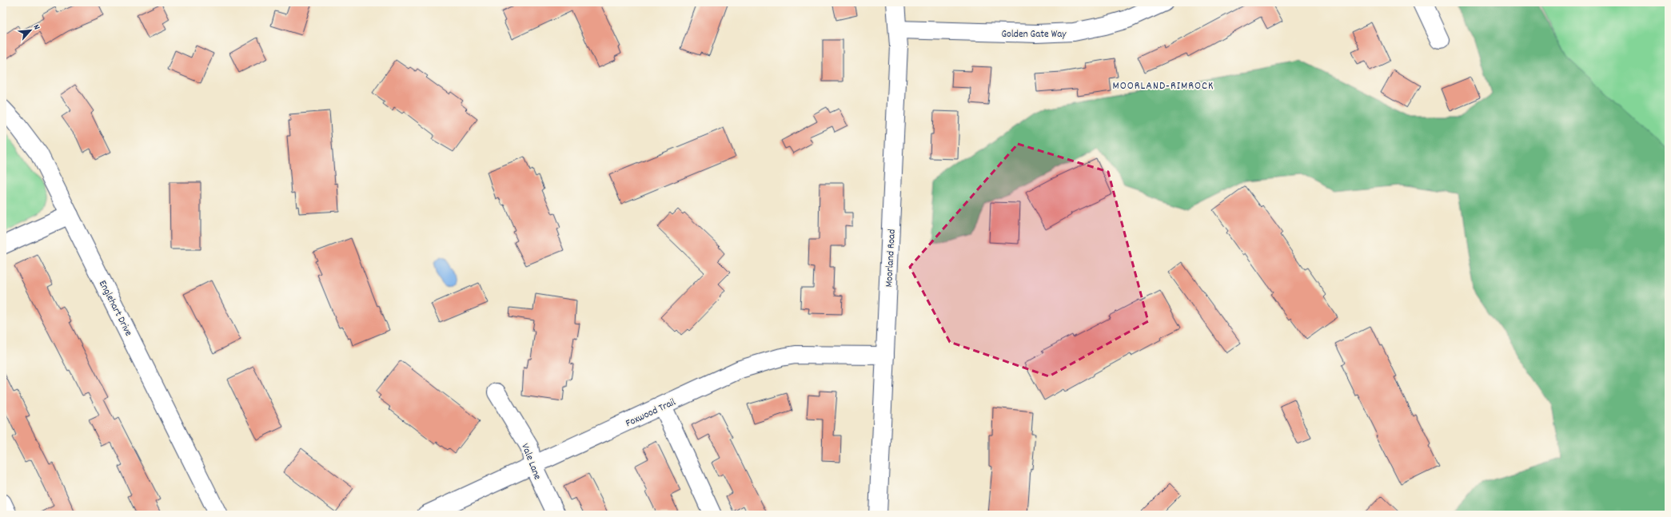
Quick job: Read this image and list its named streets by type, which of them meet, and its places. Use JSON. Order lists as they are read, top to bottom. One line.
{"streets":{"street":["Golden Gate Way","Moorland Road","Englehart Drive","Foxwood Trail","Vale Lane"]},"crossings":[["Golden Gate Way","Moorland Road"],["Moorland Road","Foxwood Trail"],["Foxwood Trail","Vale Lane"]],"districts":["MOORLAND-RIMROCK"],"north":"top right"}
